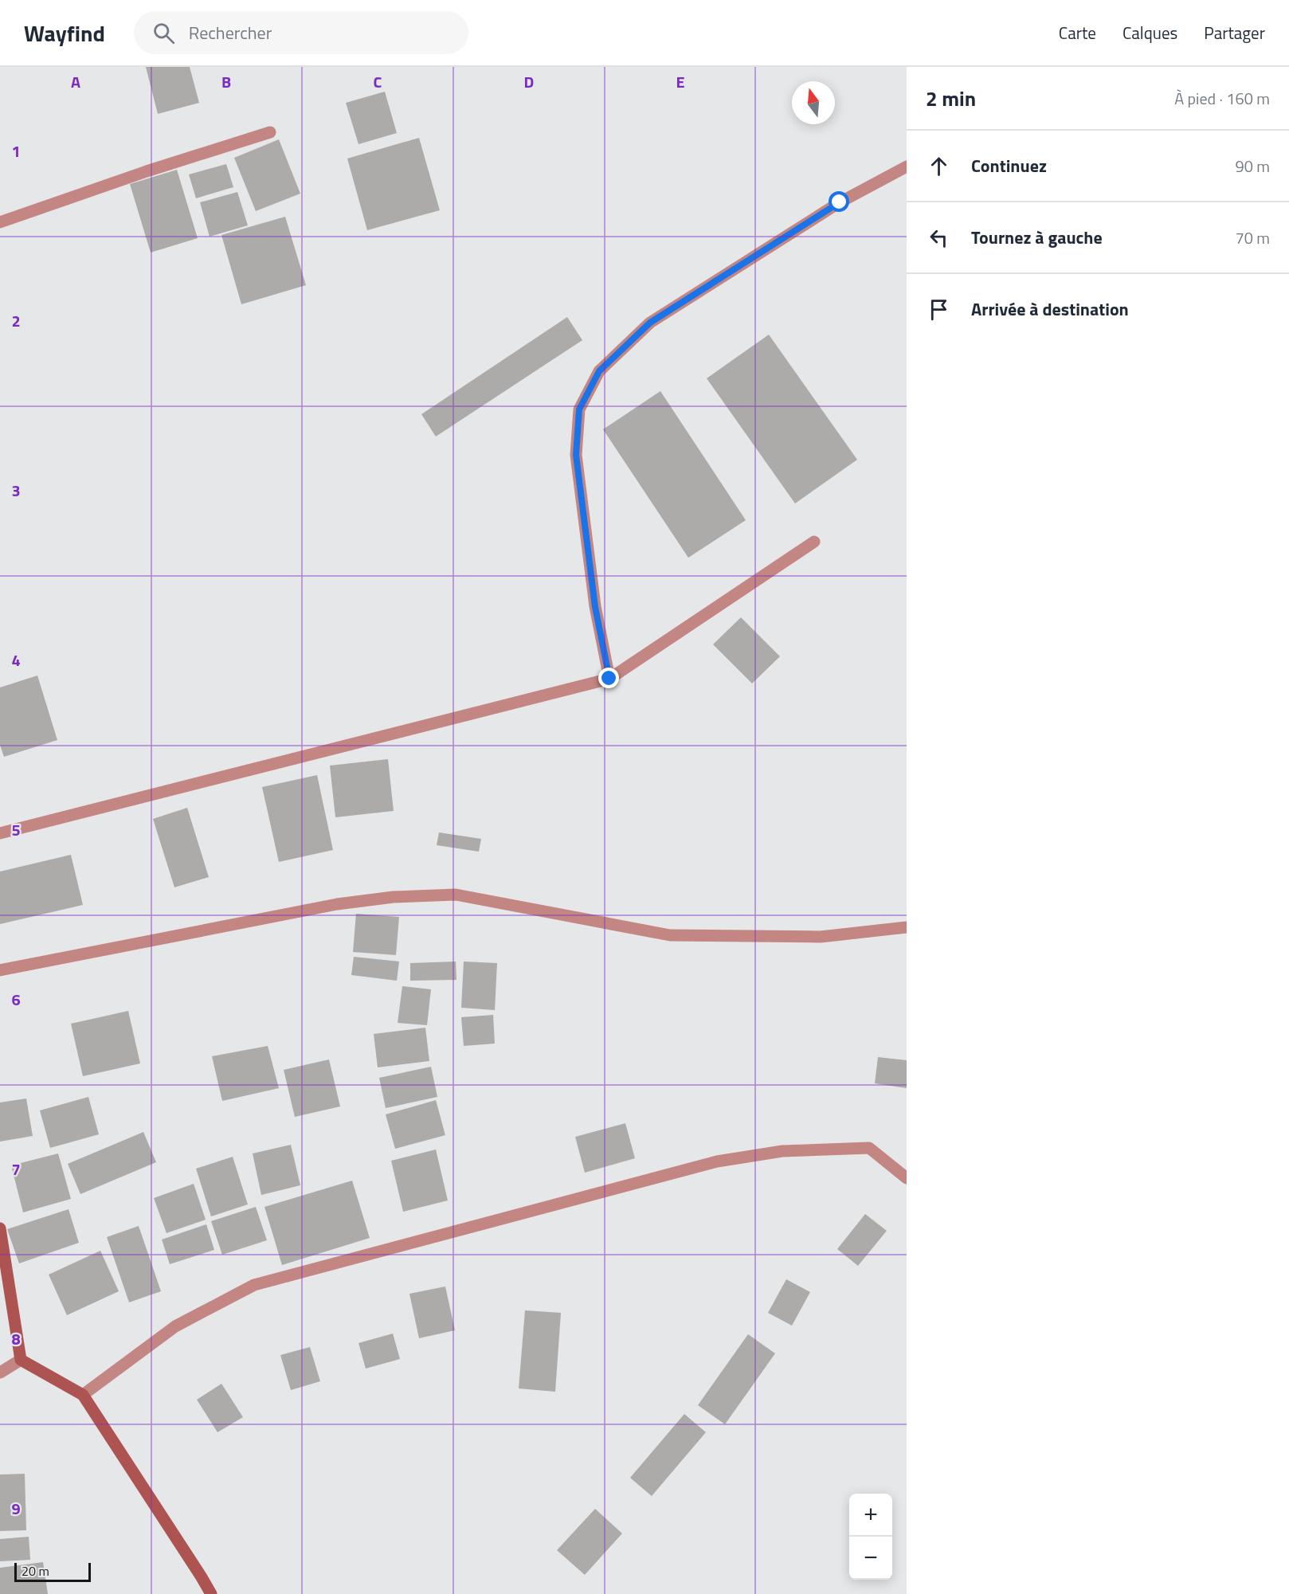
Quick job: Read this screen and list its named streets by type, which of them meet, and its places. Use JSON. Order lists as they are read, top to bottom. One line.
{"scale_bar":"20 m","north":"top","page":{"header":"Wayfind","search":"Rechercher","nav":["Carte","Calques","Partager"],"heading":["2 min","À pied · 160 m"],"list":[["Continuez","90 m"],["Tournez à gauche","70 m"],"Arrivée à destination"],"map_buttons":["+","−"],"scale":"20 m"},"grid":{"columns":["A","B","C","D","E"],"rows":["1","2","3","4","5","6","7","8","9"]}}
